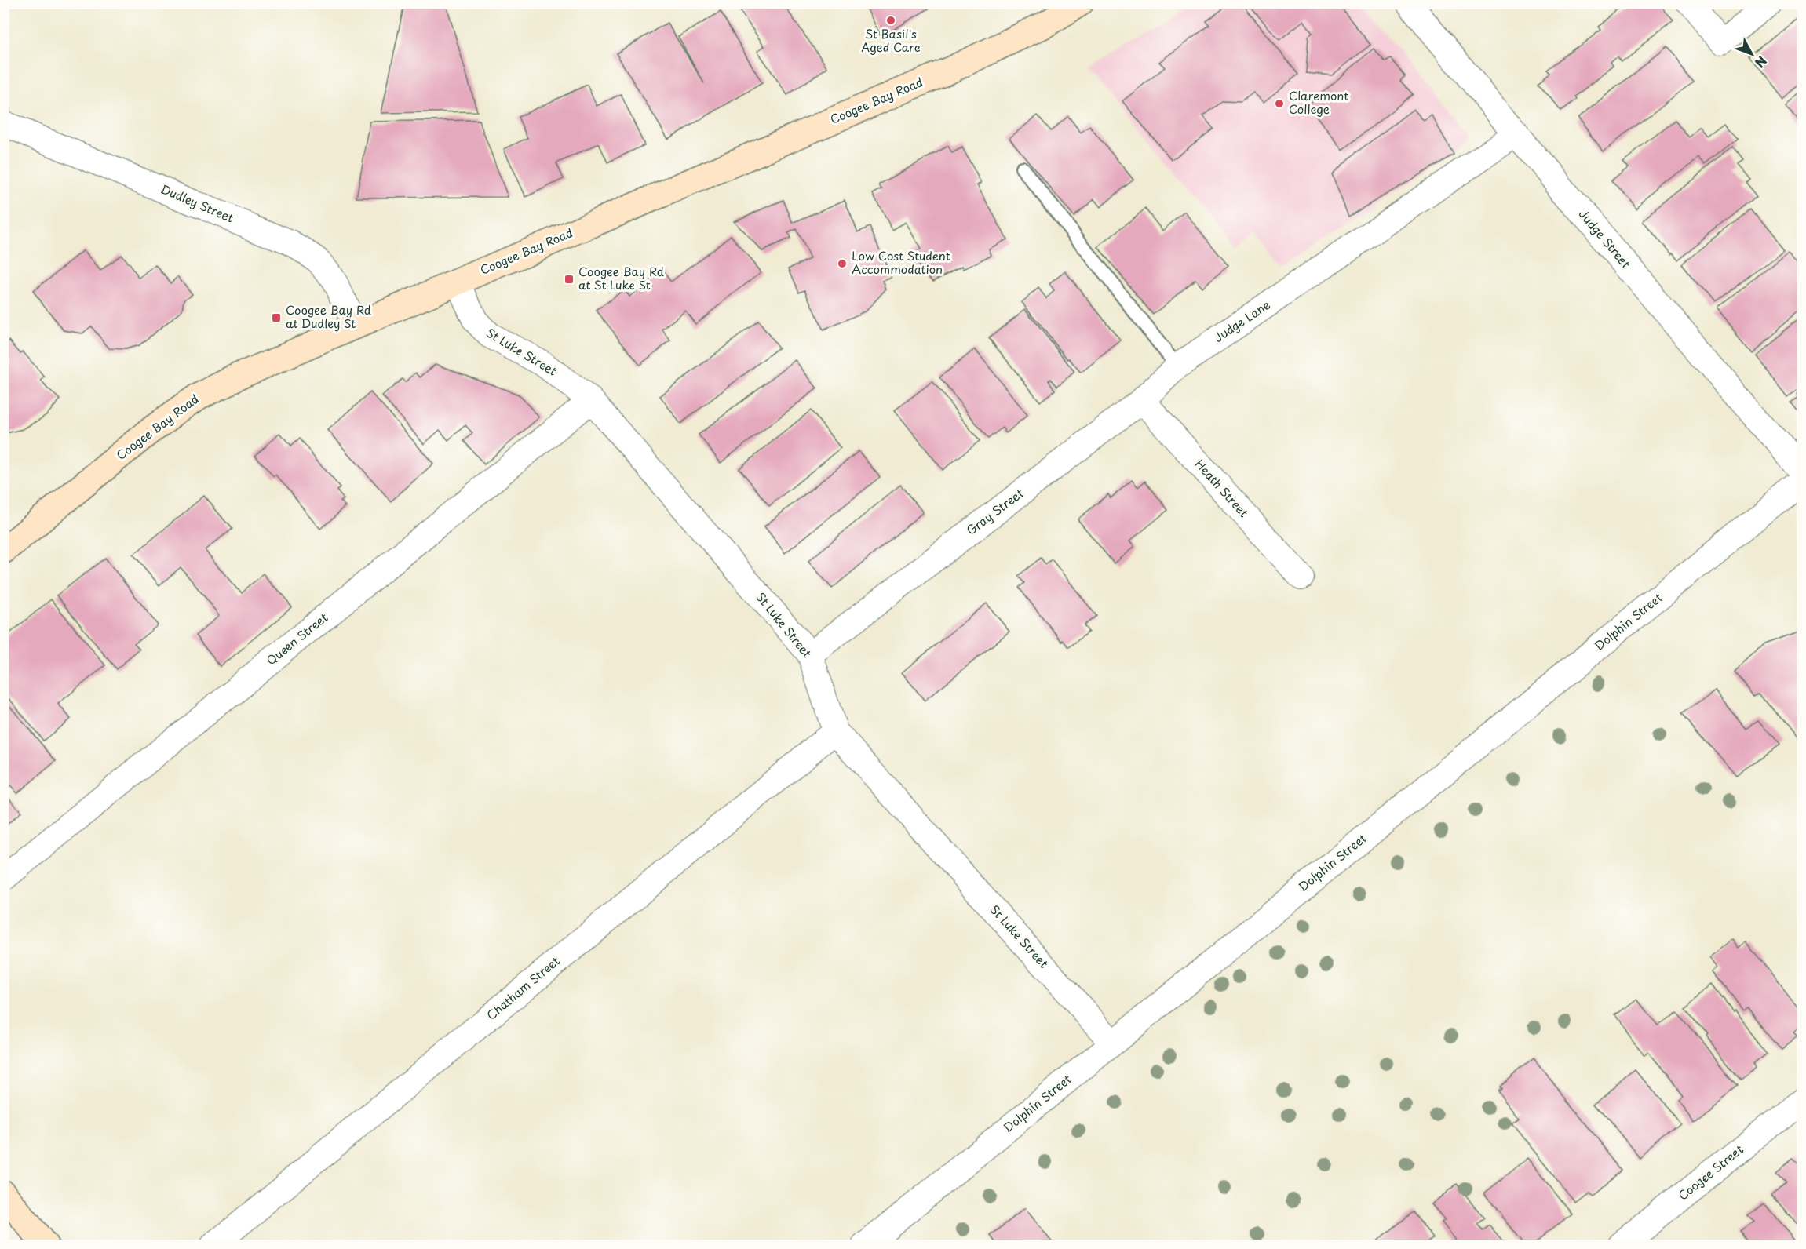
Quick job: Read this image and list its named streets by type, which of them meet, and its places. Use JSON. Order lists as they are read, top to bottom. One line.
{"streets":{"main road":["Coogee Bay Road"],"street":["Dudley Street","Judge Street","Judge Lane","St Luke Street","Heath Street","Gray Street","Dolphin Street","Queen Street","Chatham Street","Coogee Street"]},"crossings":[["Coogee Bay Road","Dudley Street"],["Coogee Bay Road","St Luke Street"],["Judge Street","Judge Lane"],["Judge Lane","Gray Street"],["St Luke Street","Gray Street"],["St Luke Street","Dolphin Street"],["St Luke Street","Queen Street"],["St Luke Street","Chatham Street"],["Heath Street","Gray Street"]],"places":{"other":["St Basil's Aged Care","Claremont College","Low Cost Student Accommodation"],"transit":["Coogee Bay Rd at St Luke St","Coogee Bay Rd at Dudley St"]},"north":"bottom right"}
